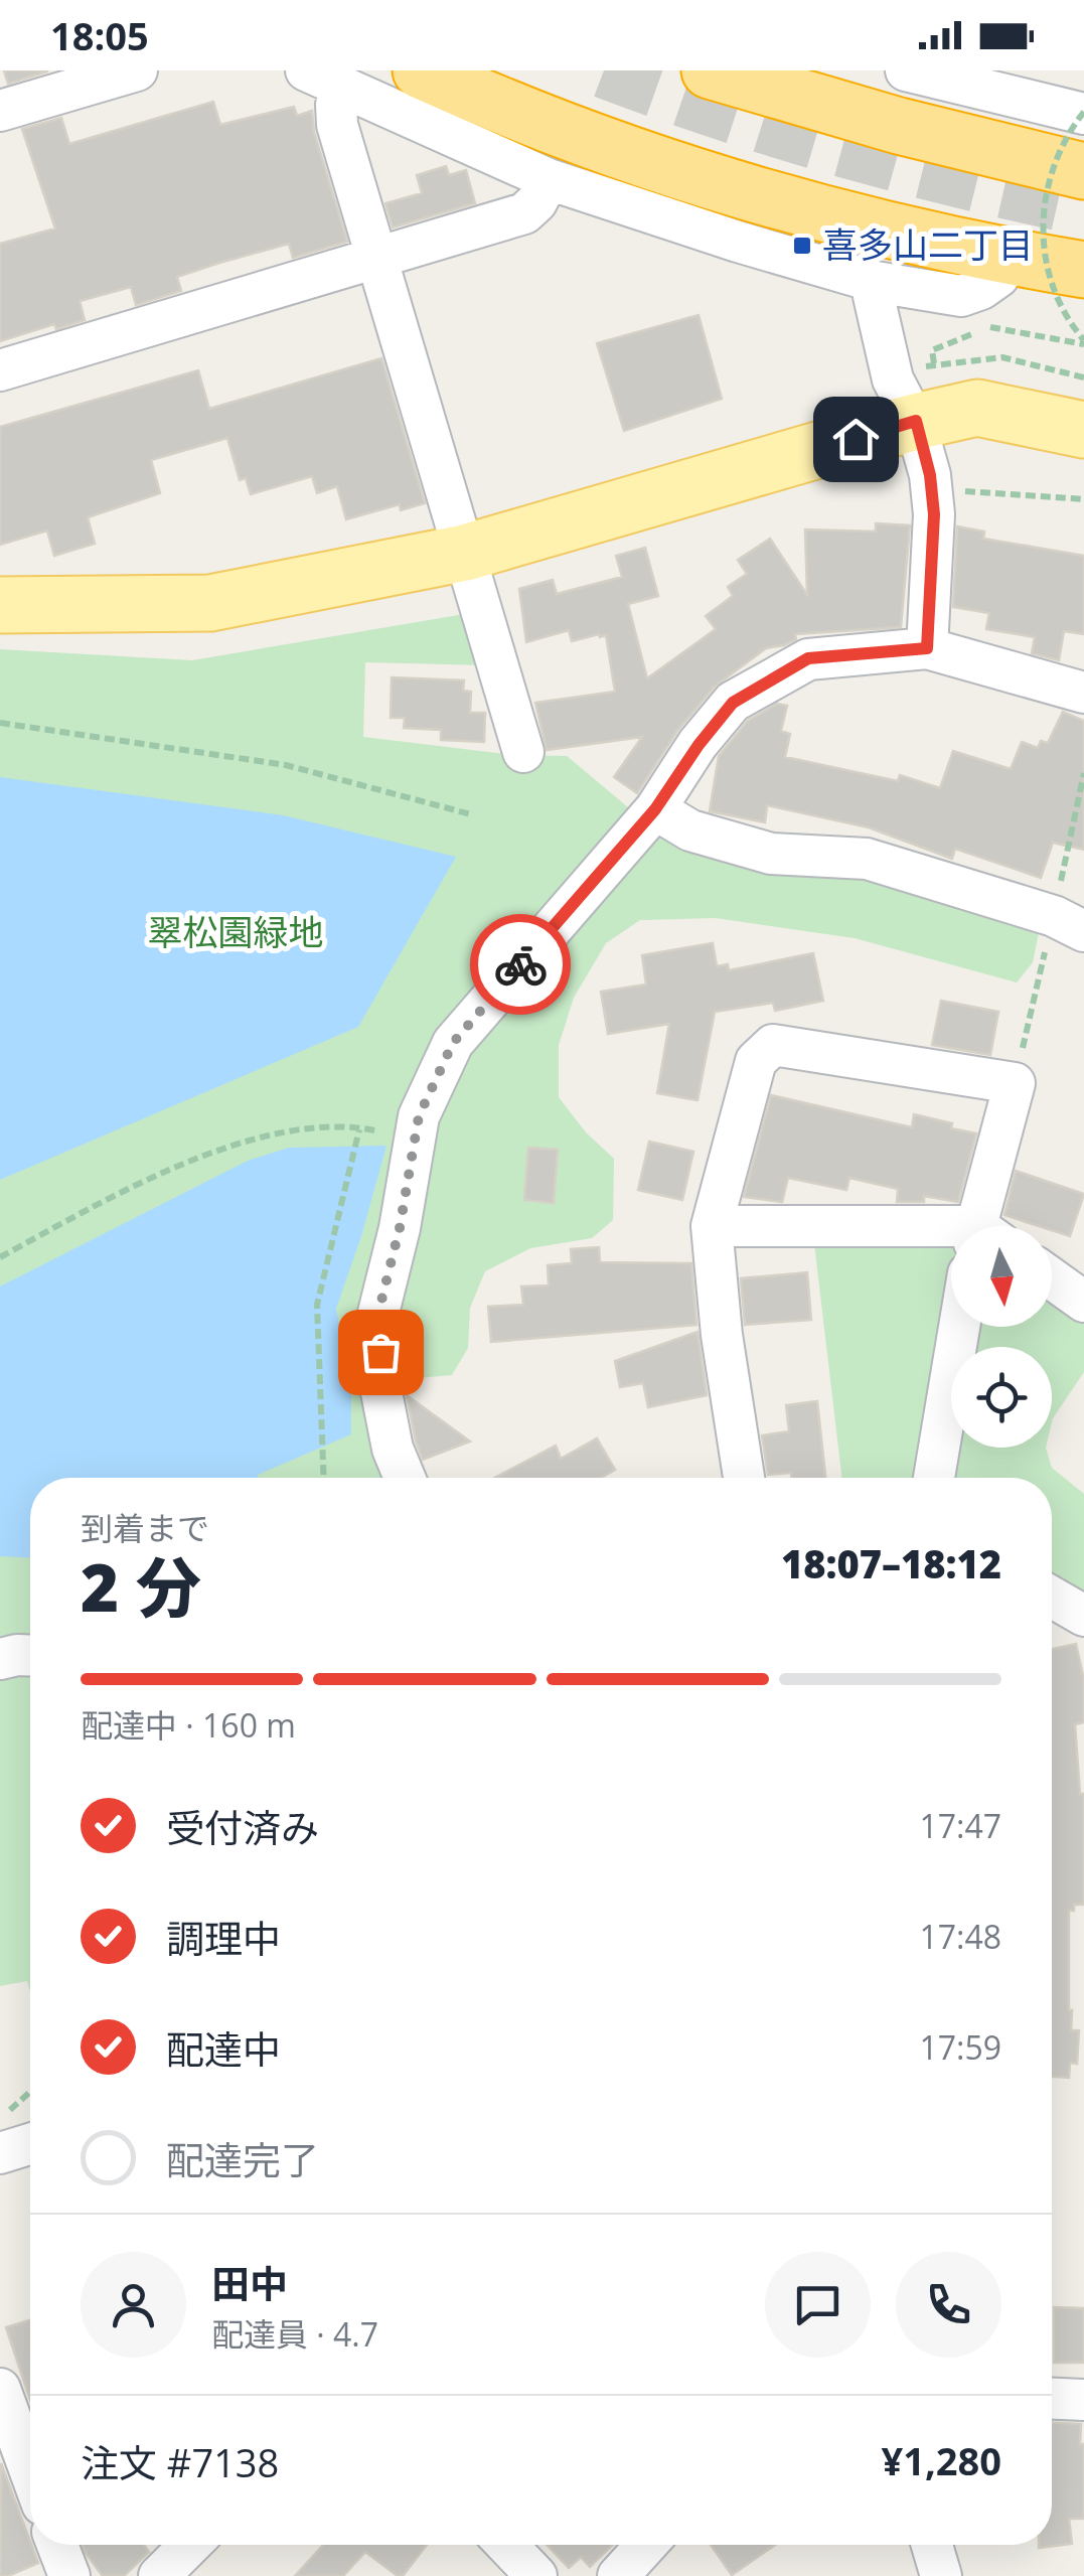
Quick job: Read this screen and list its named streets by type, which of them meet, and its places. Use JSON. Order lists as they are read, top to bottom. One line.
{"parks":["翠松園緑地"],"places":{"transit":["喜多山二丁目"]},"north":"bottom","page":{"status":"18:05","heading":["2 分","到着まで","18:07–18:12"],"panel":["田中","配達員 · 4.7","注文 #7138","¥1,280"],"bar":"配達中 · 160 m","list":[["受付済み","17:47"],["調理中","17:48"],["配達中","17:59"],"配達完了"]}}
